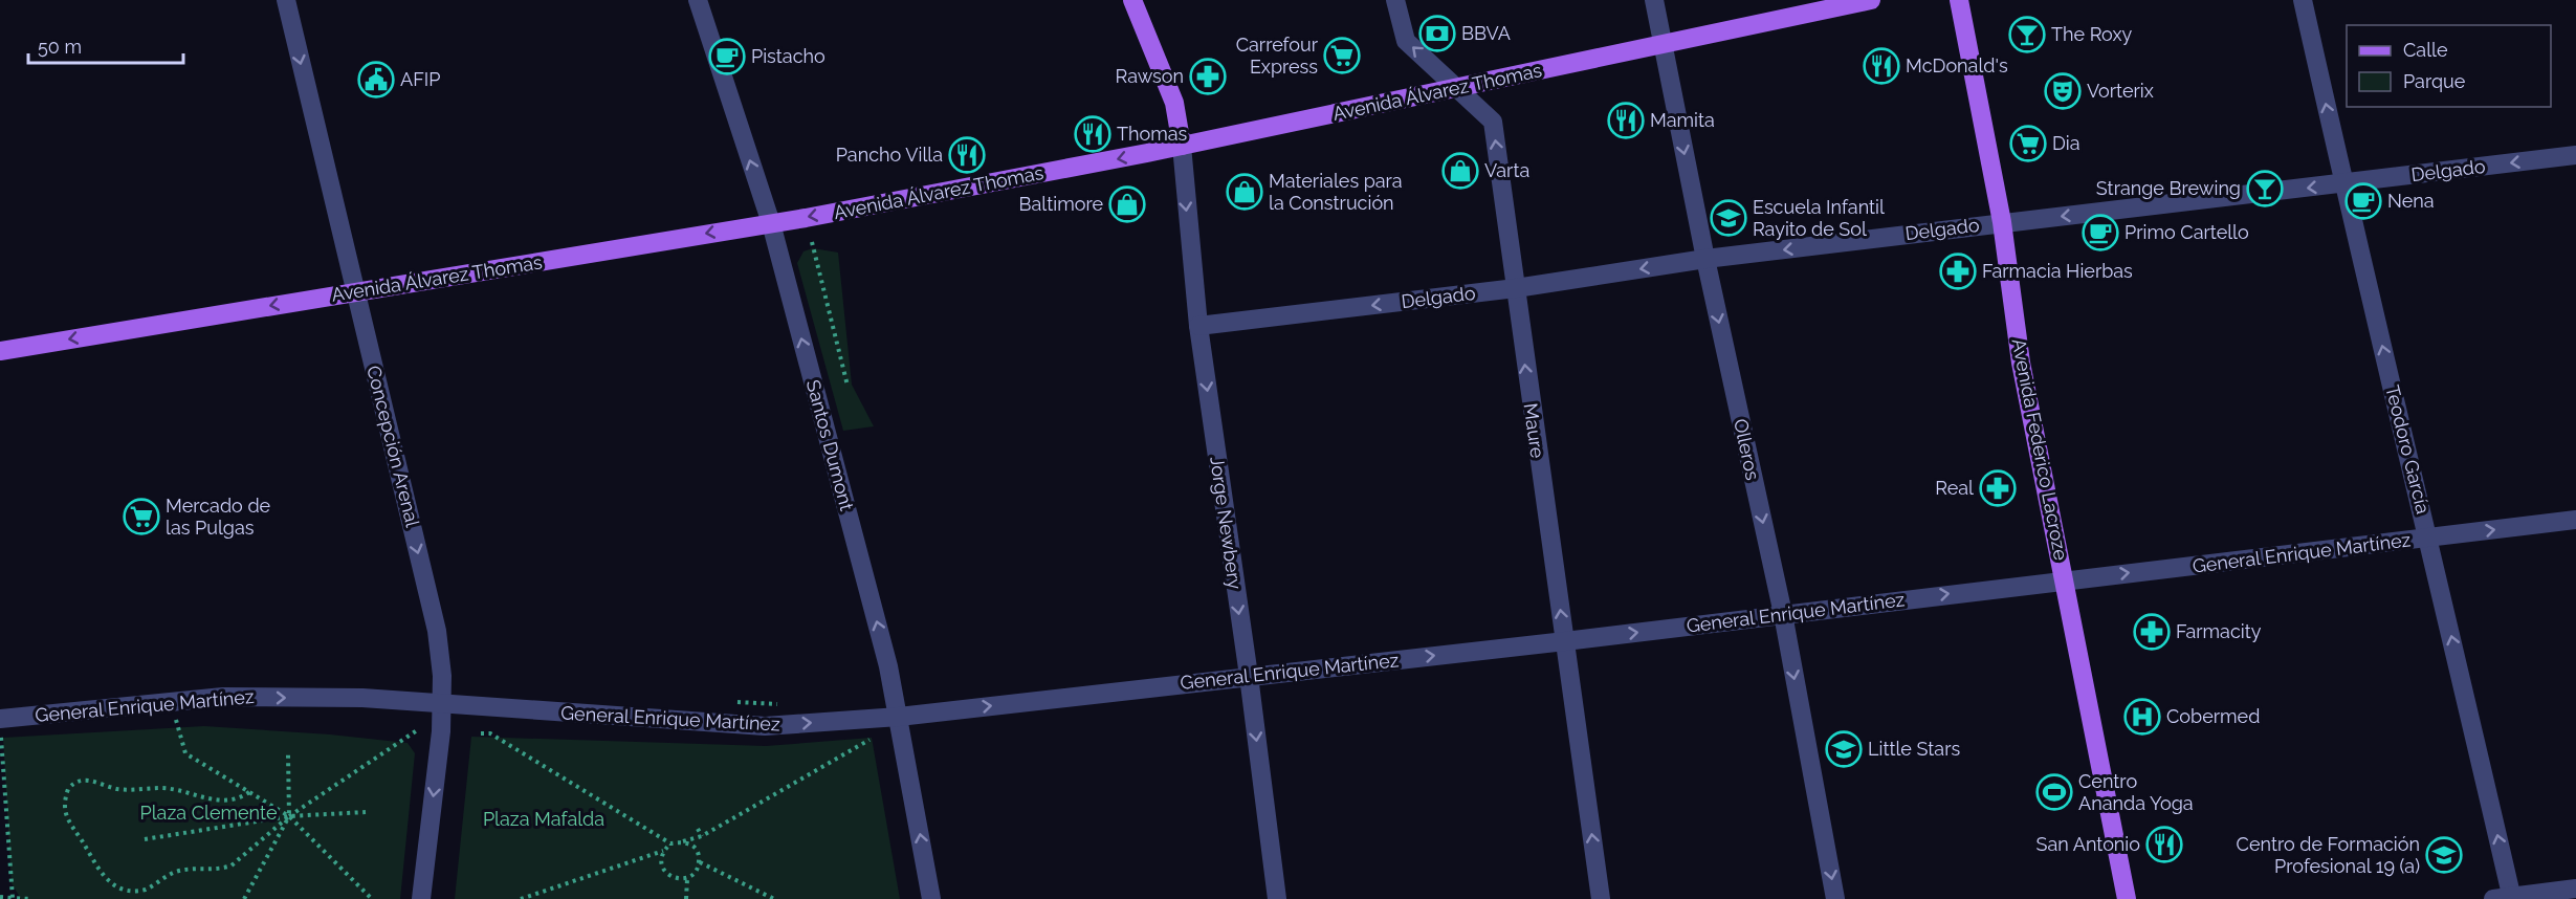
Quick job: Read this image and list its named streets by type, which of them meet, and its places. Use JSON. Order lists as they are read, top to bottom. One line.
{"streets":{"main road":["Avenida Álvarez Thomas","Avenida Federico Lacroze"],"street":["Delgado","Maure","Santos Dumont","Concepción Arenal","Olleros","Teodoro García","Jorge Newbery","General Enrique Martínez"]},"crossings":[["Avenida Álvarez Thomas","Maure"],["Avenida Álvarez Thomas","Santos Dumont"],["Avenida Álvarez Thomas","Concepción Arenal"],["Avenida Álvarez Thomas","Olleros"],["Avenida Álvarez Thomas","Jorge Newbery"],["Delgado","Maure"],["Delgado","Olleros"],["Delgado","Avenida Federico Lacroze"],["Delgado","Teodoro García"],["Delgado","Jorge Newbery"],["Maure","General Enrique Martínez"],["Santos Dumont","General Enrique Martínez"],["Concepción Arenal","General Enrique Martínez"],["Olleros","General Enrique Martínez"],["Avenida Federico Lacroze","General Enrique Martínez"],["Teodoro García","General Enrique Martínez"],["Jorge Newbery","General Enrique Martínez"]],"one_way":["Avenida Álvarez Thomas","Delgado","Maure","Santos Dumont","Concepción Arenal","Olleros","Teodoro García","Jorge Newbery","General Enrique Martínez"],"parks":["Plaza Clemente","Plaza Mafalda"],"places":{"bank":["BBVA"],"bar":["The Roxy","Strange Brewing"],"supermarket":["Carrefour Express","Dia","Mercado de las Pulgas"],"cafe":["Pistacho","Nena","Primo Cartello"],"restaurant":["McDonald's","Mamita","Thomas","Pancho Villa","San Antonio"],"pharmacy":["Rawson","Farmacia Hierbas","Real","Farmacity"],"public building":["AFIP"],"theatre":["Vorterix"],"shop":["Varta","Materiales para la Construción","Baltimore"],"school or university":["Escuela Infantil Rayito de Sol","Little Stars","Centro de Formación Profesional 19 (a)"],"hospital":["Cobermed"],"sports":["Centro Ananda Yoga"]},"legend":["Calle","Parque"],"scale_bar":"50 m"}
